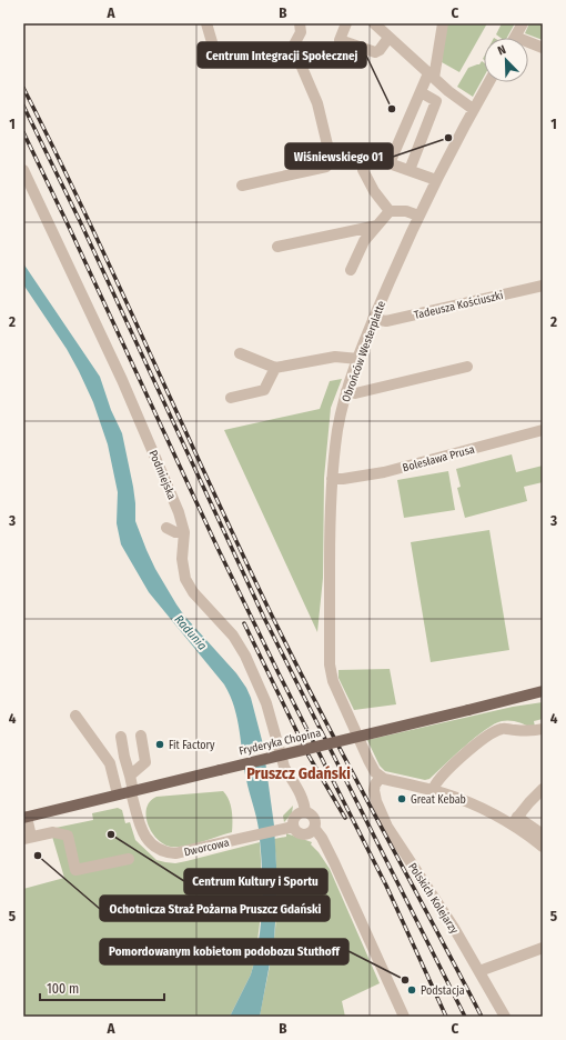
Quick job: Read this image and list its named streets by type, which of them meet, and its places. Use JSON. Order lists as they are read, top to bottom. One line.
{"streets":{"main road":["Fryderyka Chopina"],"street":["Tadeusza Kościuszki","Obrońców Westerplatte","Bolesława Prusa","Podmiejska","Dworcowa","Polskich Kolejarzy"]},"crossings":[["Tadeusza Kościuszki","Obrońców Westerplatte"],["Obrońców Westerplatte","Bolesława Prusa"],["Obrońców Westerplatte","Polskich Kolejarzy"],["Podmiejska","Dworcowa"],["Fryderyka Chopina","Dworcowa"]],"districts":["Pruszcz Gdański"],"water":["Radunia"],"places":["Centrum Integracji Społecznej","Wiśniewskiego 01","Fit Factory","Great Kebab","Centrum Kultury i Sportu","Ochotnicza Straż Pożarna Pruszcz Gdański","Pomordowanym kobietom podobozu Stuthoff","Podstacja"],"scale_bar":"100 m","north":"top left","grid":{"columns":["A","B","C"],"rows":["1","2","3","4","5"]}}
